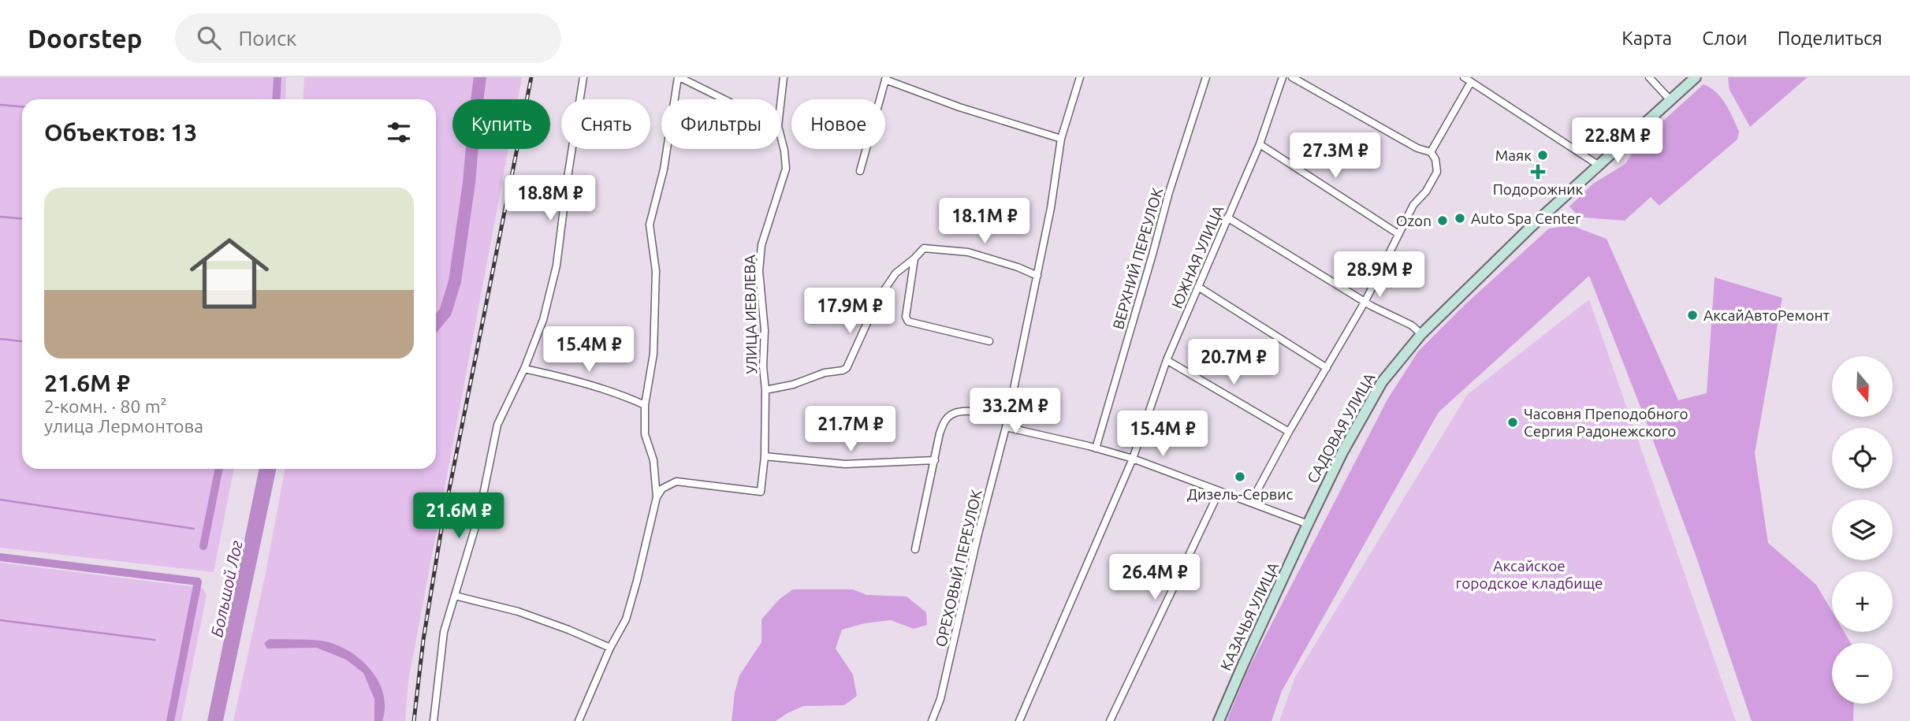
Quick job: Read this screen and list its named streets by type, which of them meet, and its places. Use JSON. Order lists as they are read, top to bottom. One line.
{"streets":{"main road":["САДОВАЯ УЛИЦА","КАЗАЧЬЯ УЛИЦА"],"street":["ЮЖНАЯ УЛИЦА","ВЕРХНИЙ ПЕРЕУЛОК","УЛИЦА ИЕВЛЕВА","ОРЕХОВЫЙ ПЕРЕУЛОК"]},"crossings":[["САДОВАЯ УЛИЦА","КАЗАЧЬЯ УЛИЦА"]],"water":["Большой Лог"],"parks":["Аксайское городское кладбище"],"places":{"other":["Маяк","Auto Spa Center","Ozon","АксайАвтоРемонт","Часовня Преподобного Сергия Радонежского","Дизель-Сервис"],"health":["Подорожник"]},"north":"bottom","page":{"header":"Doorstep","search":"Поиск","nav":["Карта","Слои","Поделиться"],"chip":["Купить","Снять","Фильтры","Новое"],"heading":"Объектов: 13","price":["22.8M ₽","27.3M ₽","18.8M ₽","18.1M ₽","28.9M ₽","17.9M ₽","15.4M ₽","20.7M ₽","33.2M ₽","21.7M ₽","15.4M ₽","21.6M ₽","26.4M ₽"],"list":[{"name":"21.6M ₽","note":"2-комн. · 80 m² · улица Лермонтова"}],"map_buttons":["+","−"]}}
